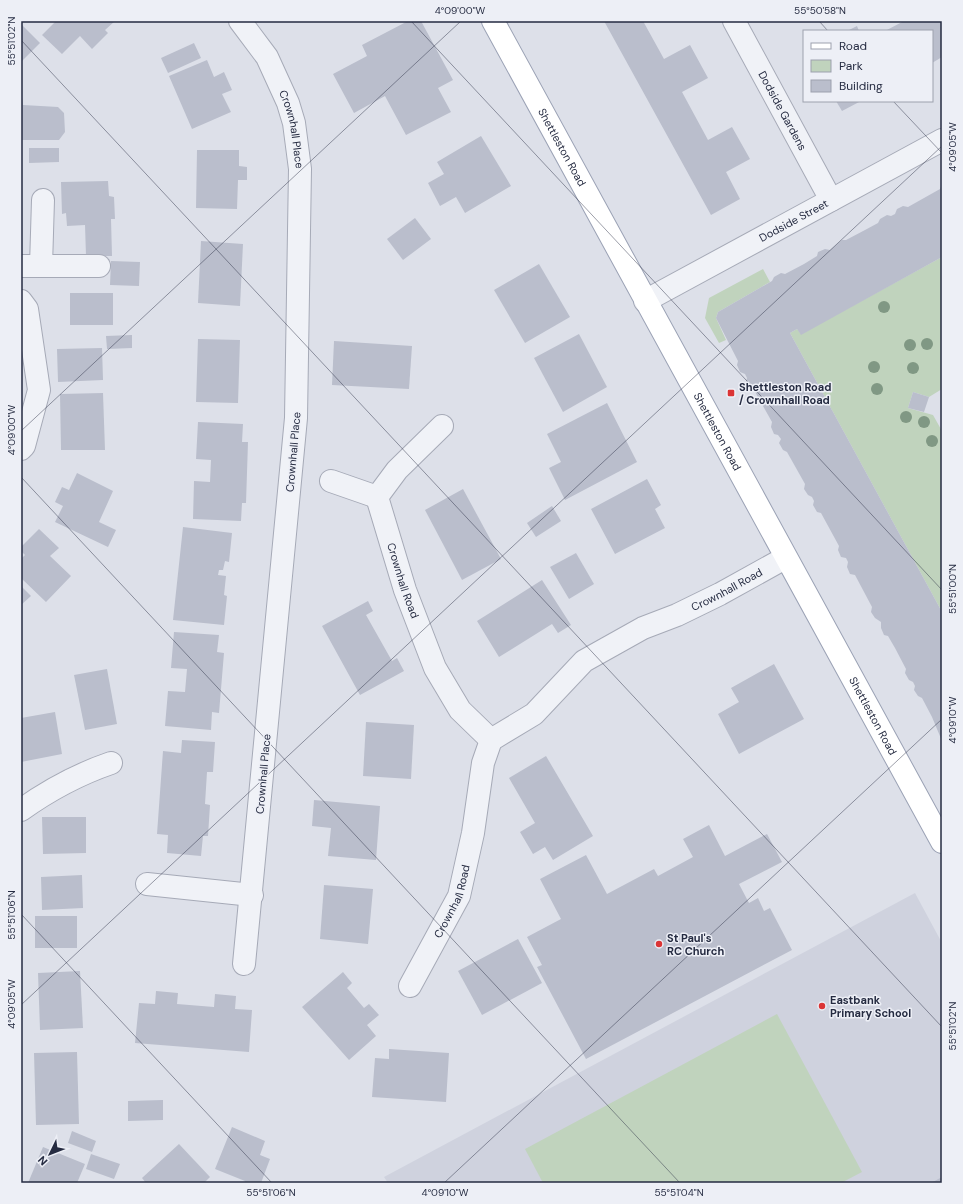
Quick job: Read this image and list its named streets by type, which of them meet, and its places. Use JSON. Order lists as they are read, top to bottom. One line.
{"streets":{"main road":["Shettleston Road"],"street":["Dodside Gardens","Crownhall Place","Dodside Street","Crownhall Road"]},"crossings":[["Dodside Gardens","Dodside Street"],["Shettleston Road","Dodside Street"],["Shettleston Road","Crownhall Road"]],"places":{"transit":["Shettleston Road / Crownhall Road"],"other":["St Paul's RC Church","Eastbank Primary School"]},"legend":["Road","Park","Building"],"north":"bottom left","coordinates":["4°09'00\"W","55°50'58\"N","55°51'02\"N","4°09'05\"W","55°51'00\"N","4°09'10\"W","55°51'06\"N","55°51'04\"N"]}
